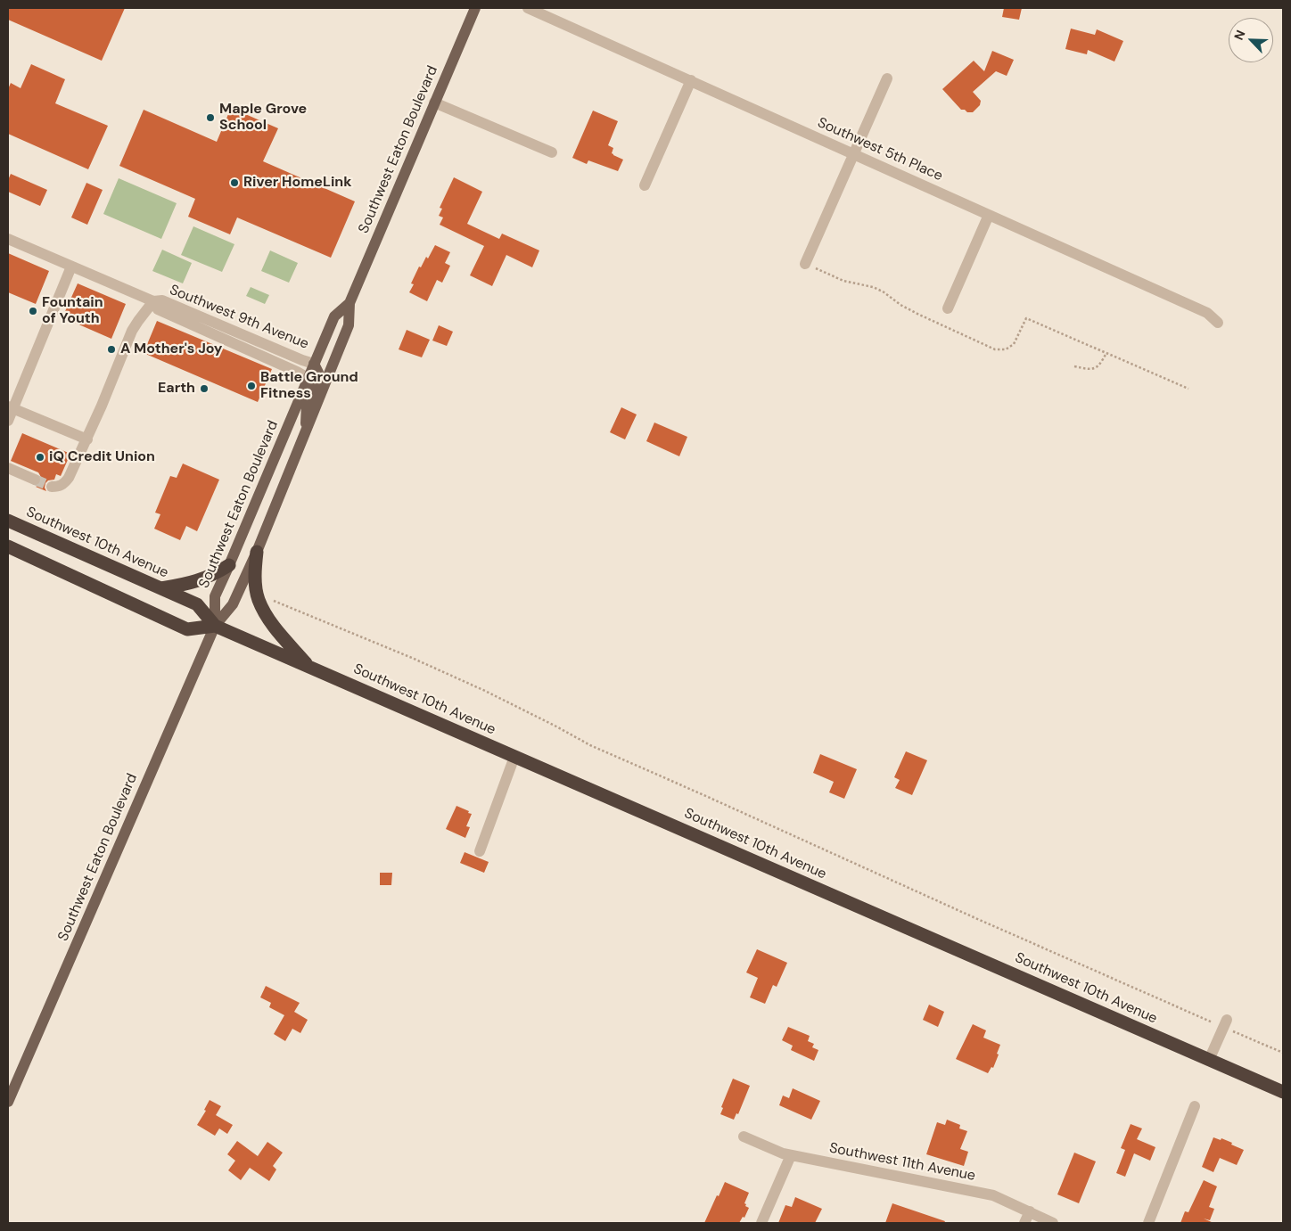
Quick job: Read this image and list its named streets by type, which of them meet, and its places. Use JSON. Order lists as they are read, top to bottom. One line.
{"streets":{"highway":["Southwest 10th Avenue"],"main road":["Southwest Eaton Boulevard"],"street":["Southwest 5th Place","Southwest 9th Avenue","Southwest 11th Avenue"]},"crossings":[["Southwest Eaton Boulevard","Southwest 9th Avenue"],["Southwest Eaton Boulevard","Southwest 10th Avenue"]],"places":["Maple Grove School","River HomeLink","Fountain of Youth","A Mother's Joy","Battle Ground Fitness","Earth","iQ Credit Union"],"north":"top left"}
